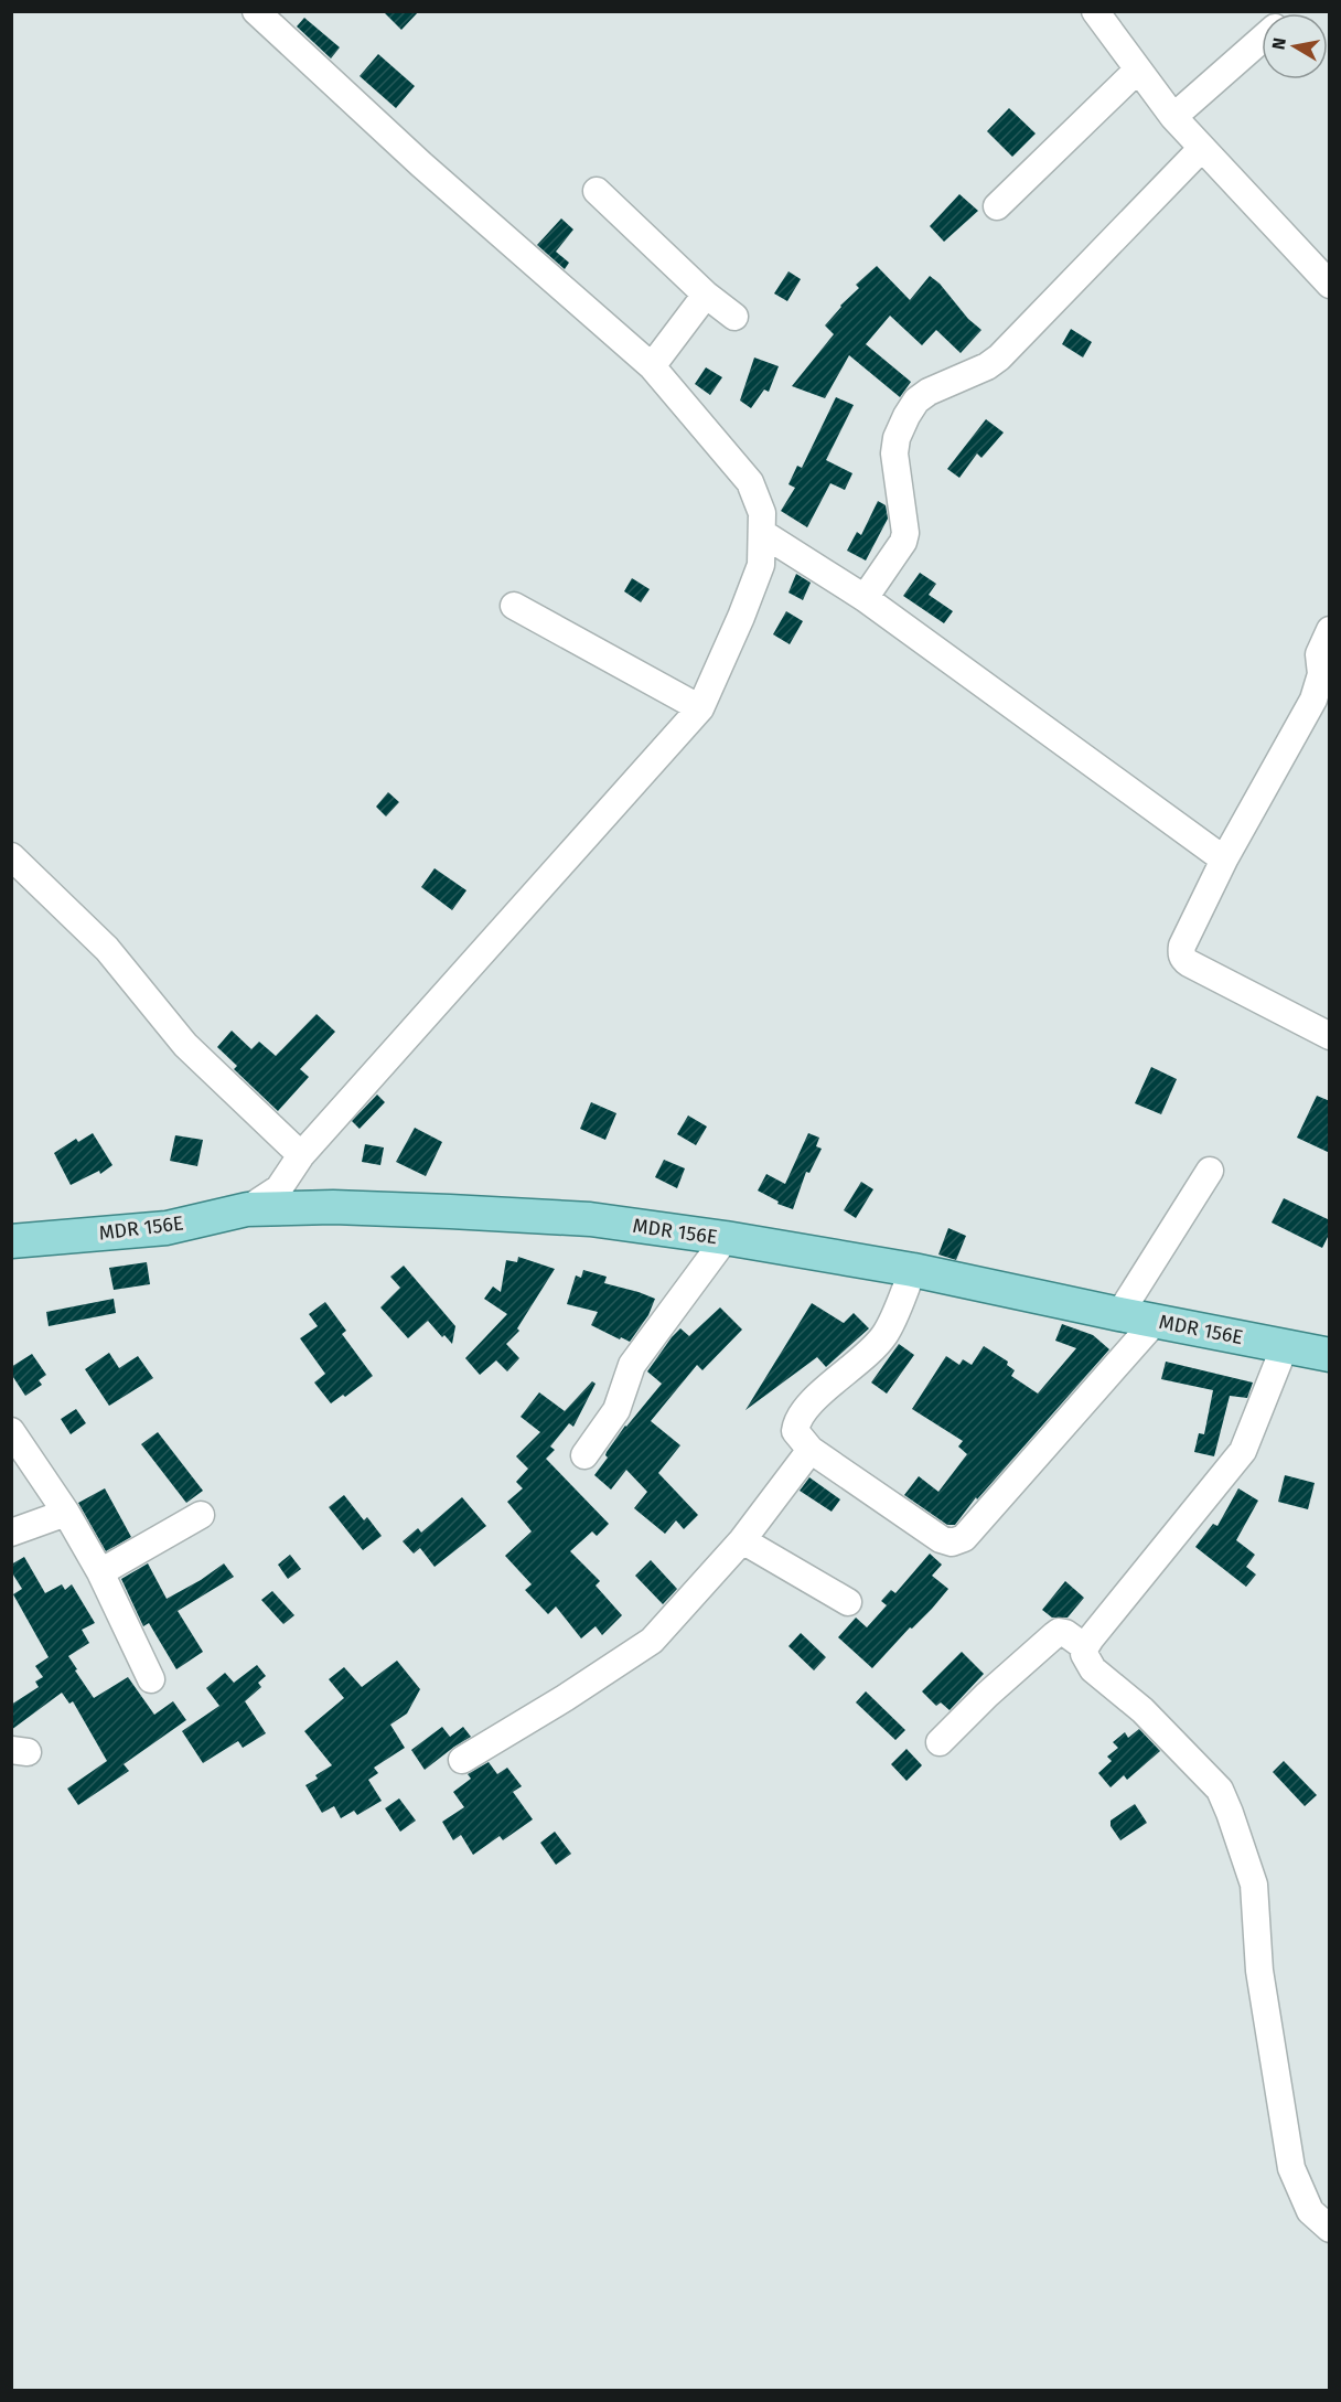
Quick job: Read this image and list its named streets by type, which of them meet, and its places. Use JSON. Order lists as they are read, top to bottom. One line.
{"streets":{"main road":["MDR 156E"]},"north":"left"}
